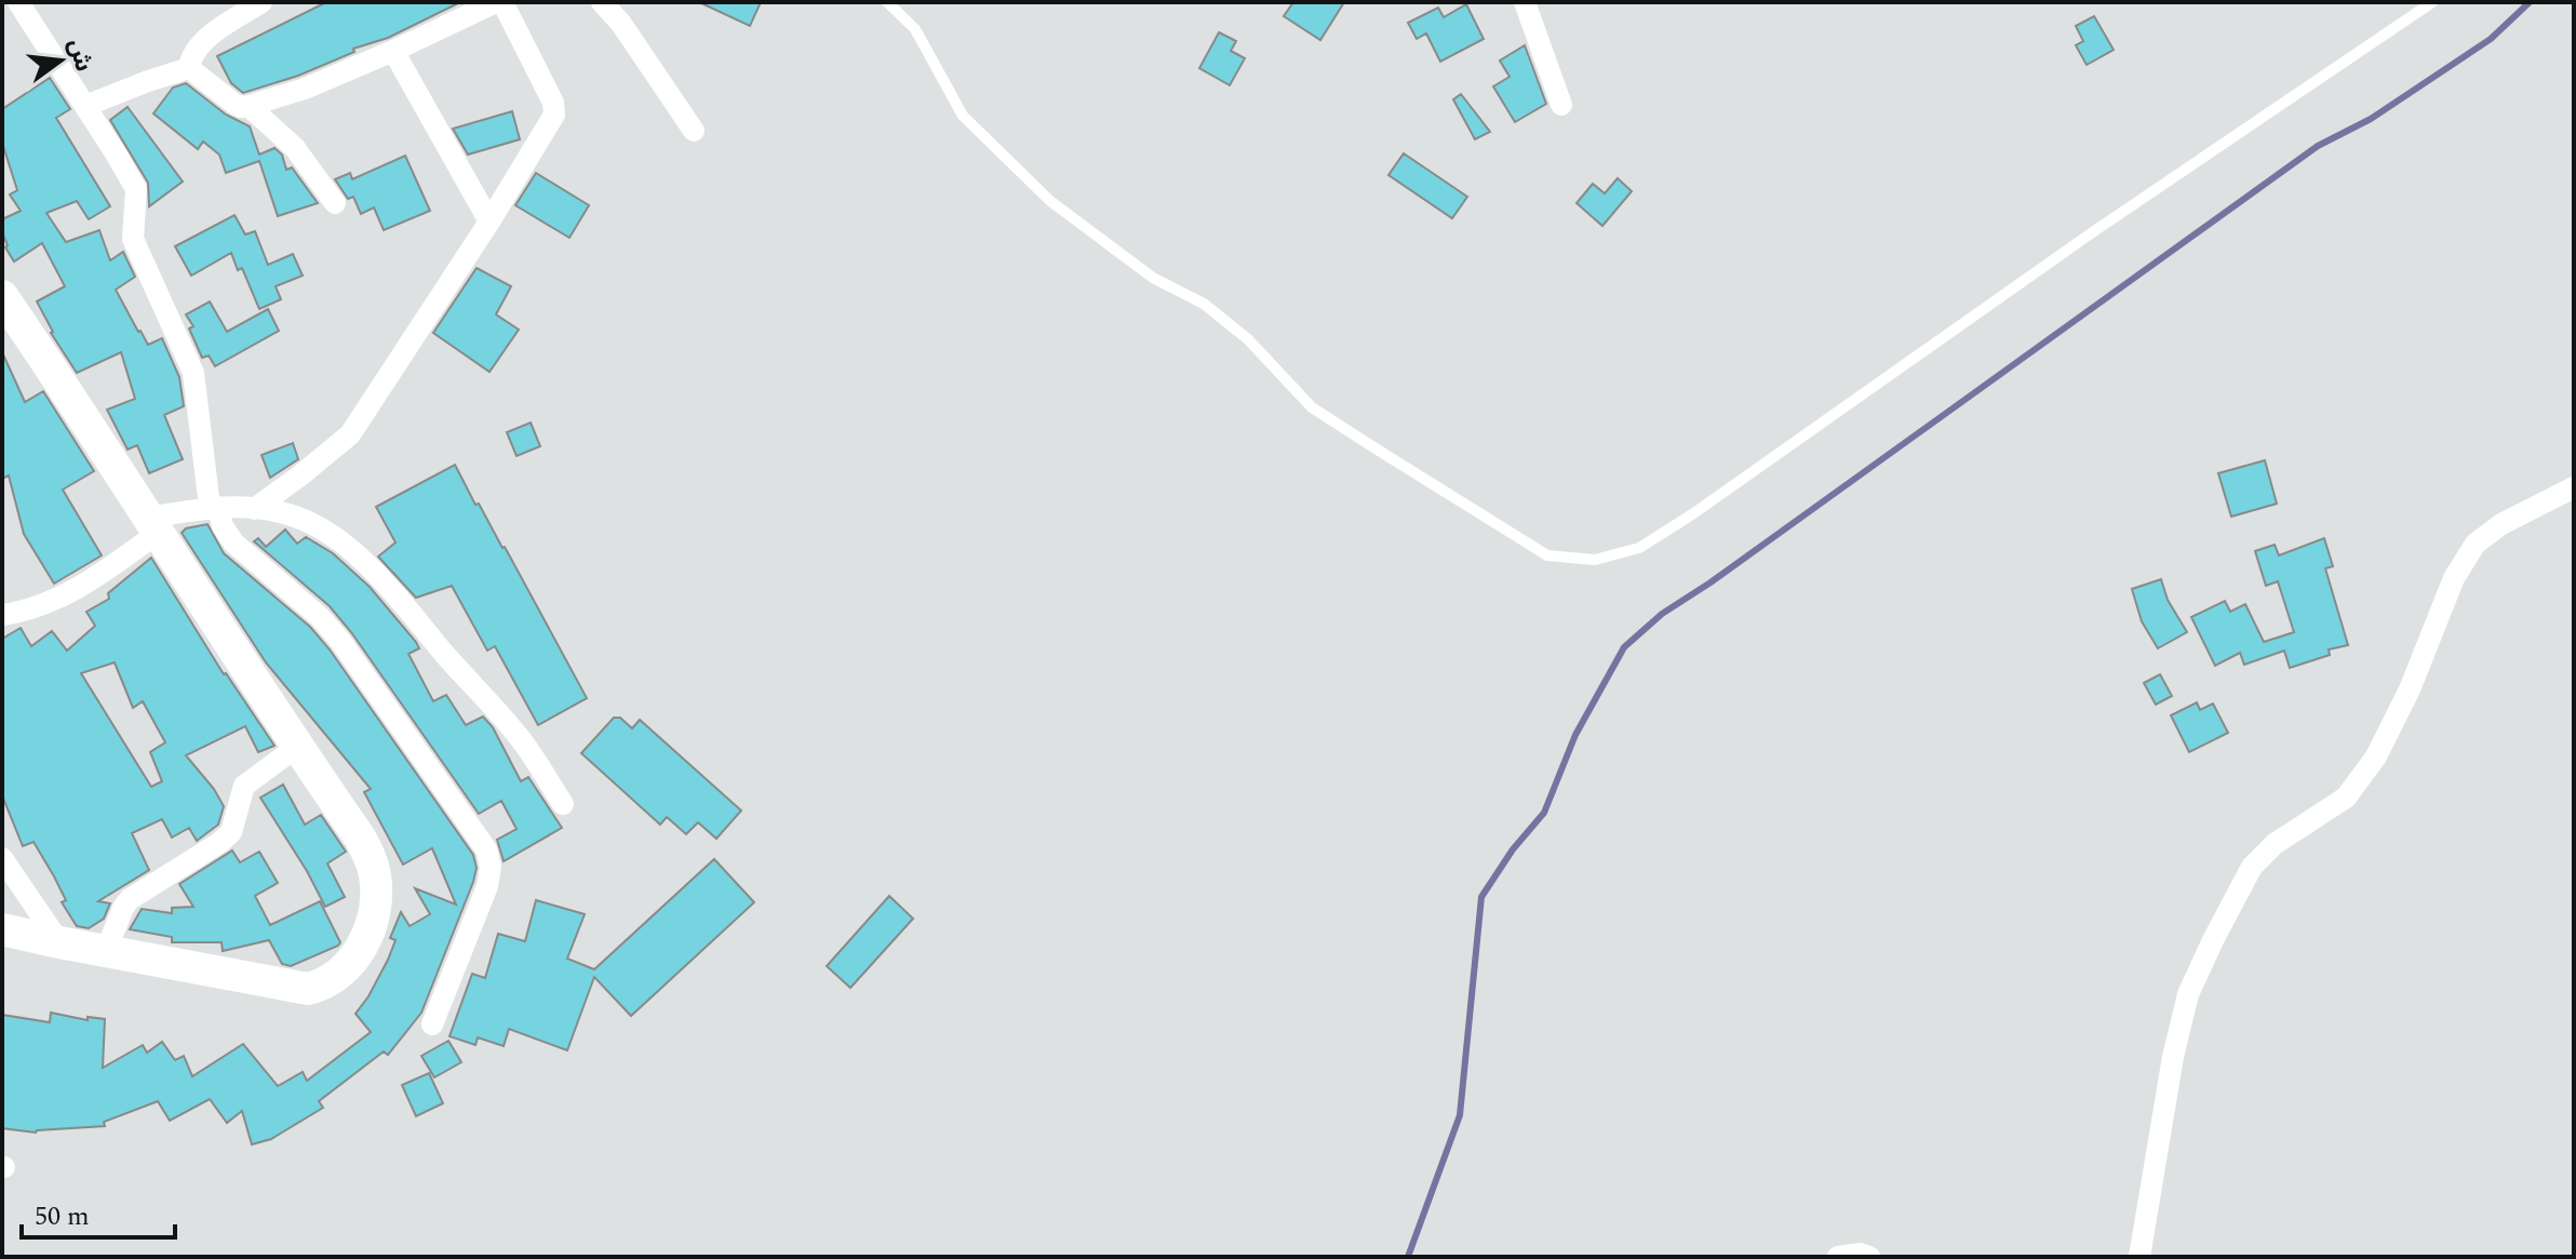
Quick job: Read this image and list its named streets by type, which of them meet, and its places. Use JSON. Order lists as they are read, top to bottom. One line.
{"scale_bar":"50 m","north":"right"}
